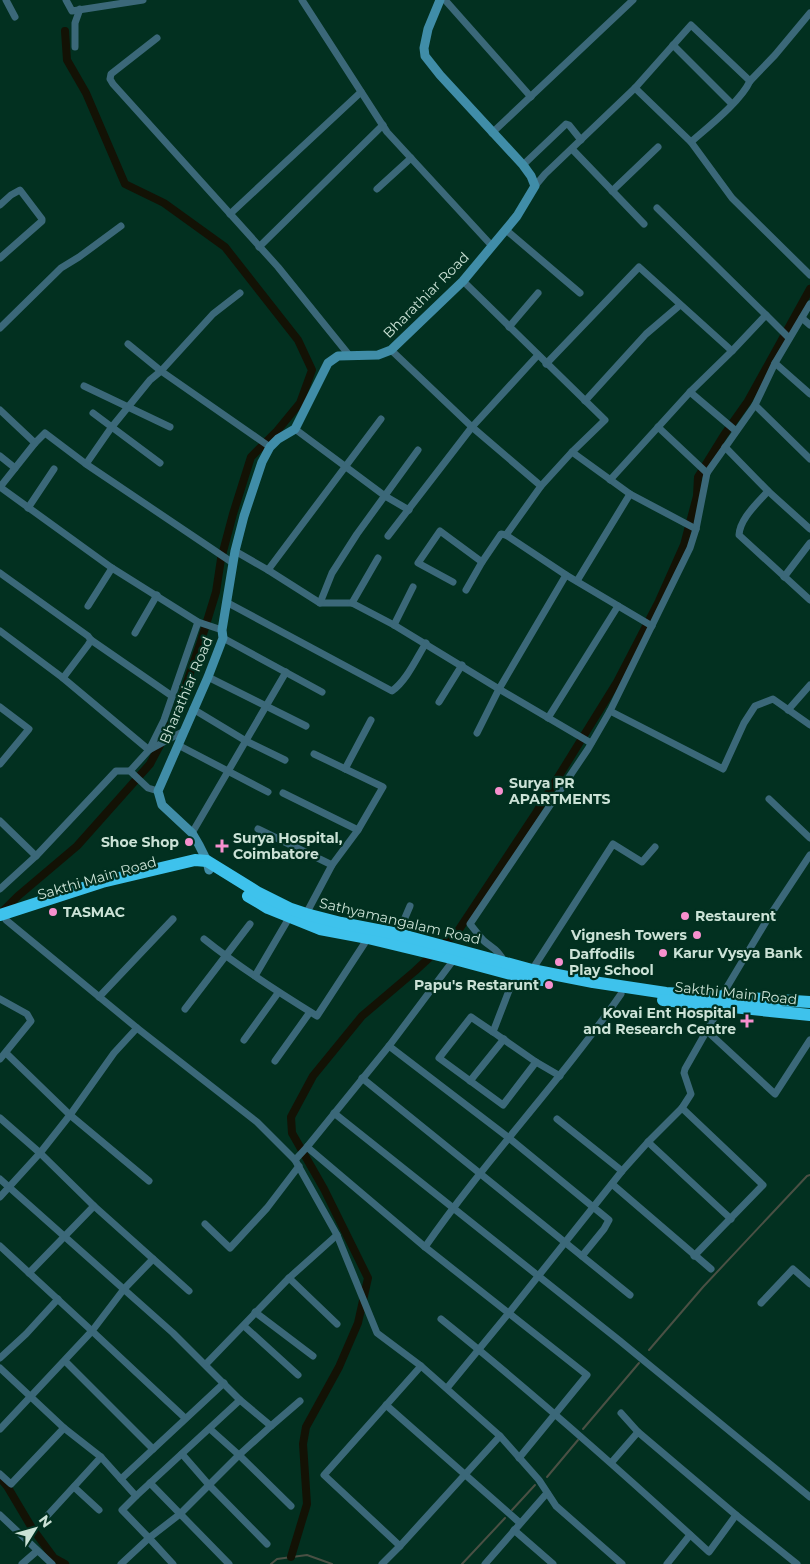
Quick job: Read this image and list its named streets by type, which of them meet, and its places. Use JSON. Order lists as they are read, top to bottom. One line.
{"streets":{"highway":["Sakthi Main Road","Sathyamangalam Road"],"main road":["Bharathiar Road"]},"crossings":[["Sakthi Main Road","Sathyamangalam Road"]],"places":{"other":["Surya PR APARTMENTS","Shoe Shop","TASMAC","Restaurent","Vignesh Towers","Karur Vysya Bank","Daffodils Play School","Papu's Restarunt"],"health":["Surya Hospital, Coimbatore","Kovai Ent Hospital and Research Centre"]},"north":"top right"}
